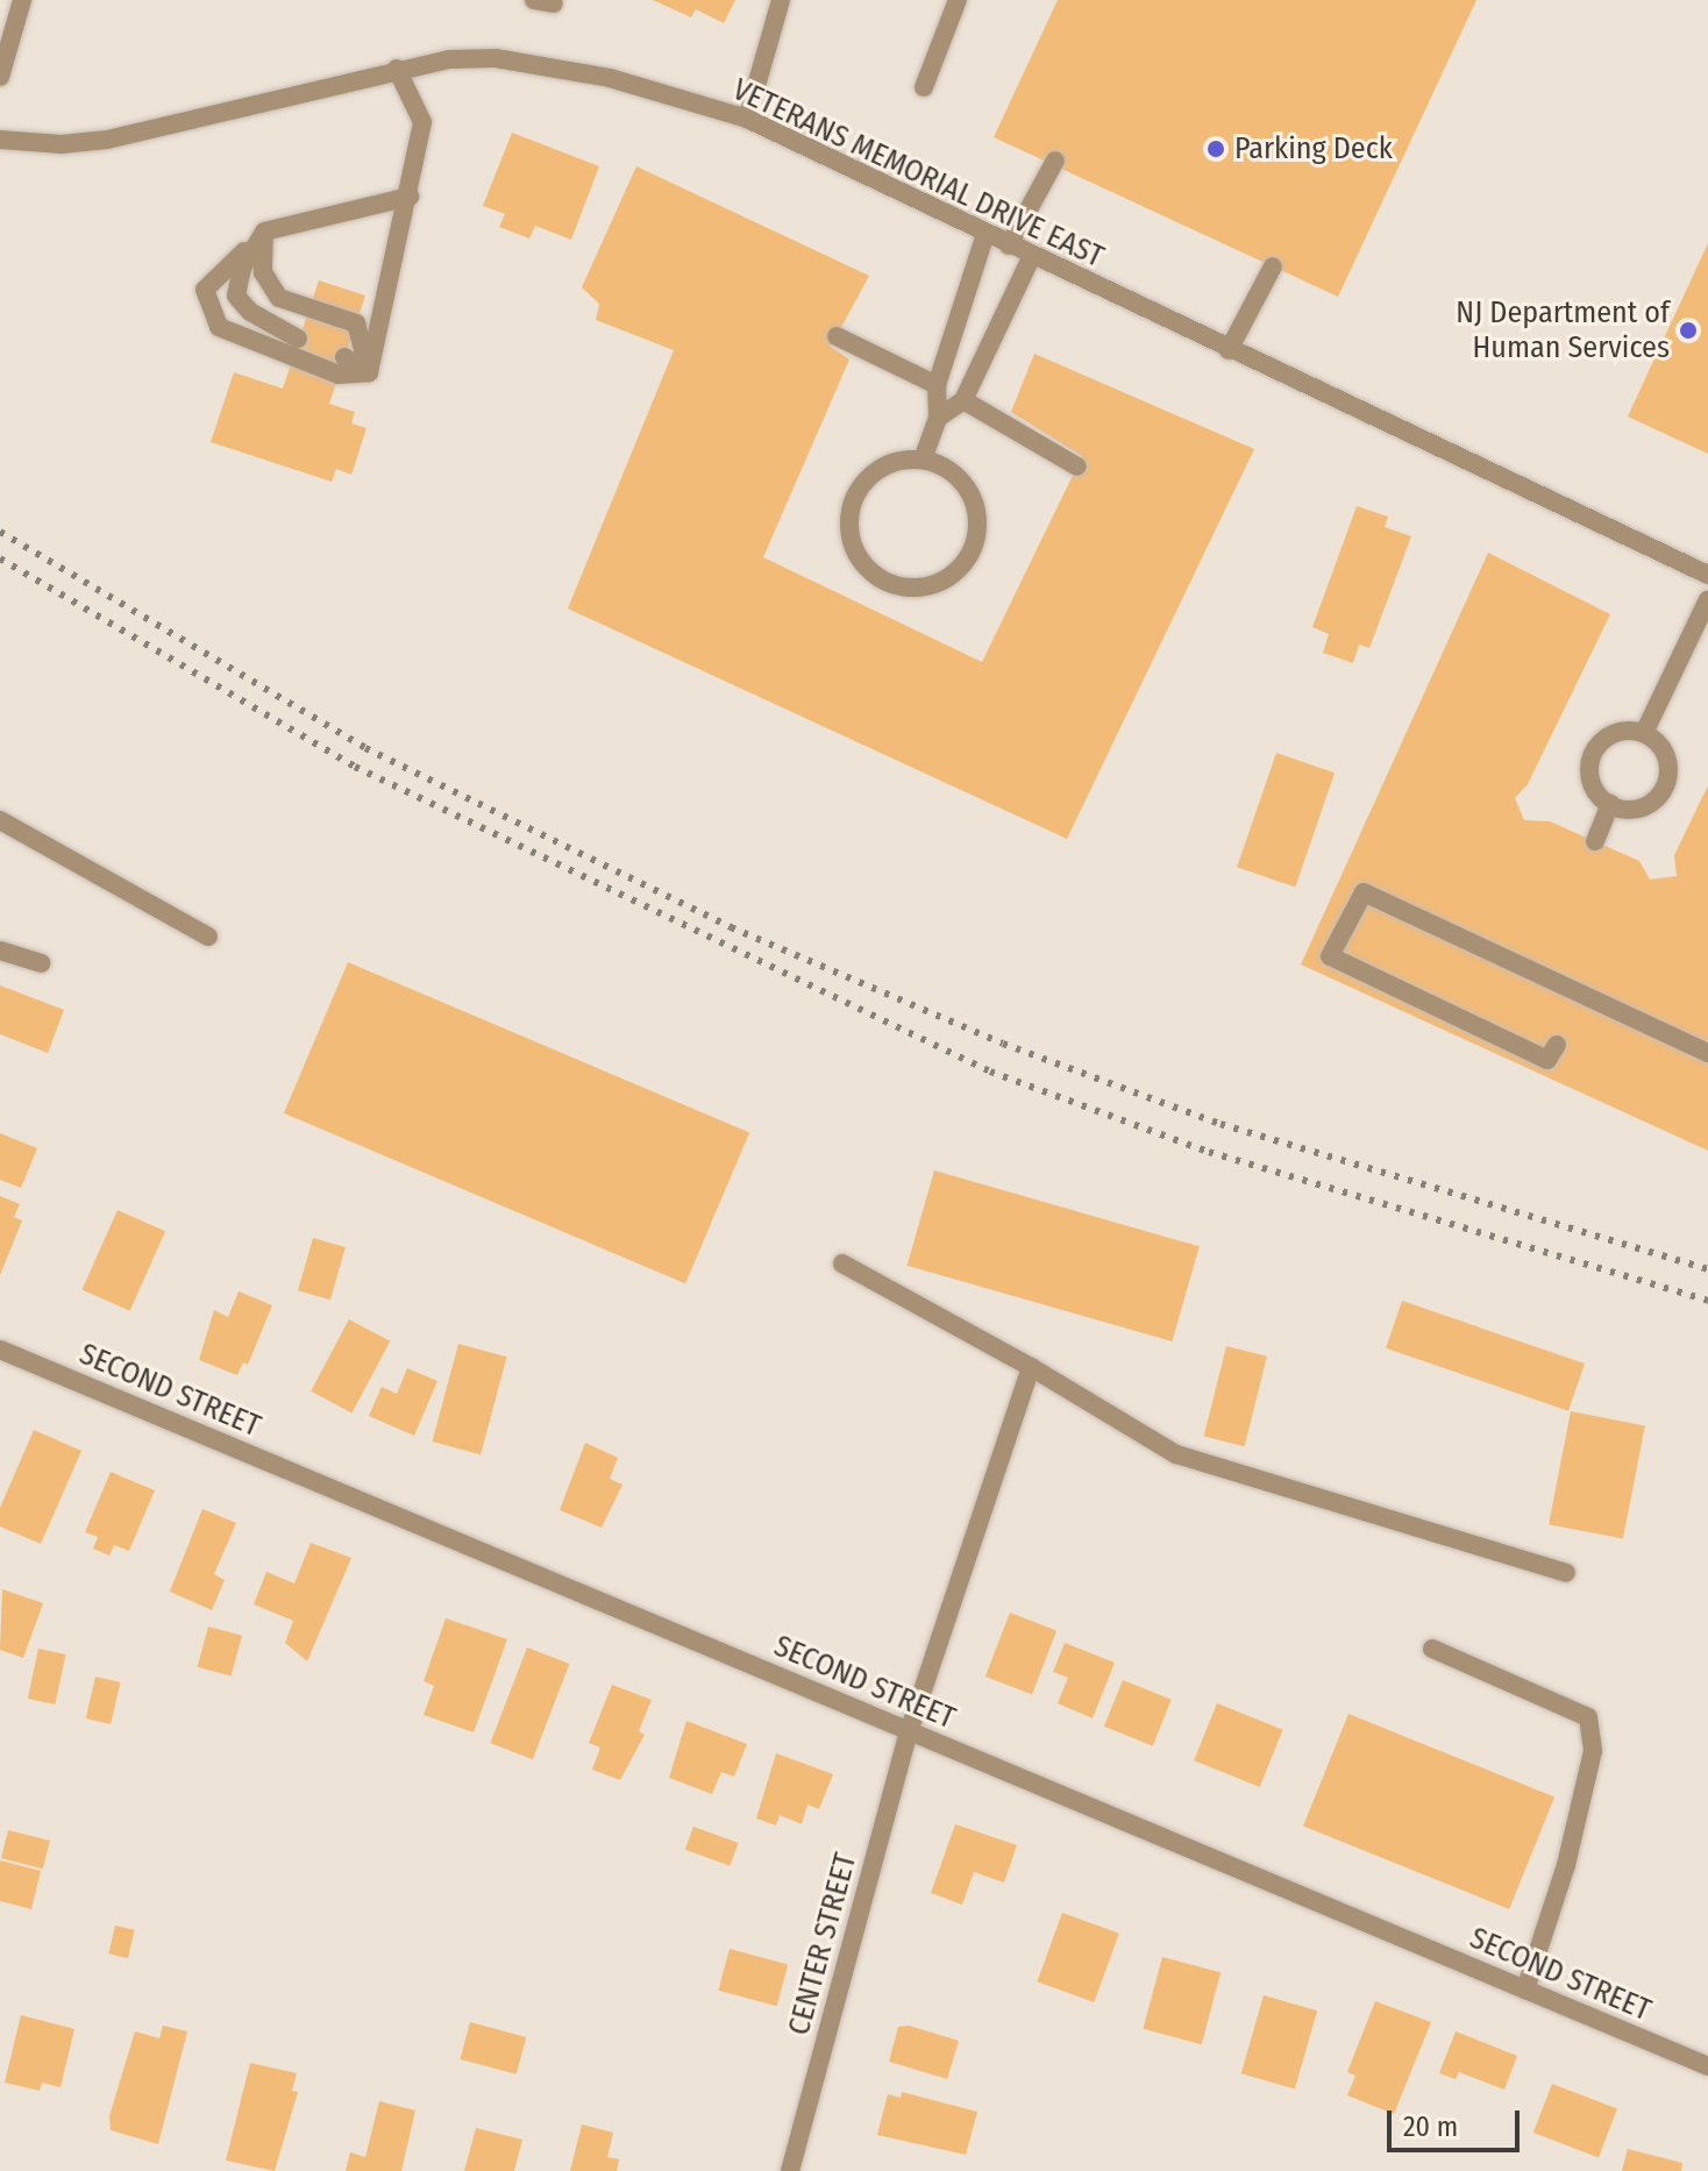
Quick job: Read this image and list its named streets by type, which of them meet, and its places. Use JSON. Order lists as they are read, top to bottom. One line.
{"streets":{"street":["VETERANS MEMORIAL DRIVE EAST","SECOND STREET","CENTER STREET"]},"crossings":[["SECOND STREET","CENTER STREET"]],"places":["Parking Deck","NJ Department of Human Services"],"scale_bar":"20 m"}
